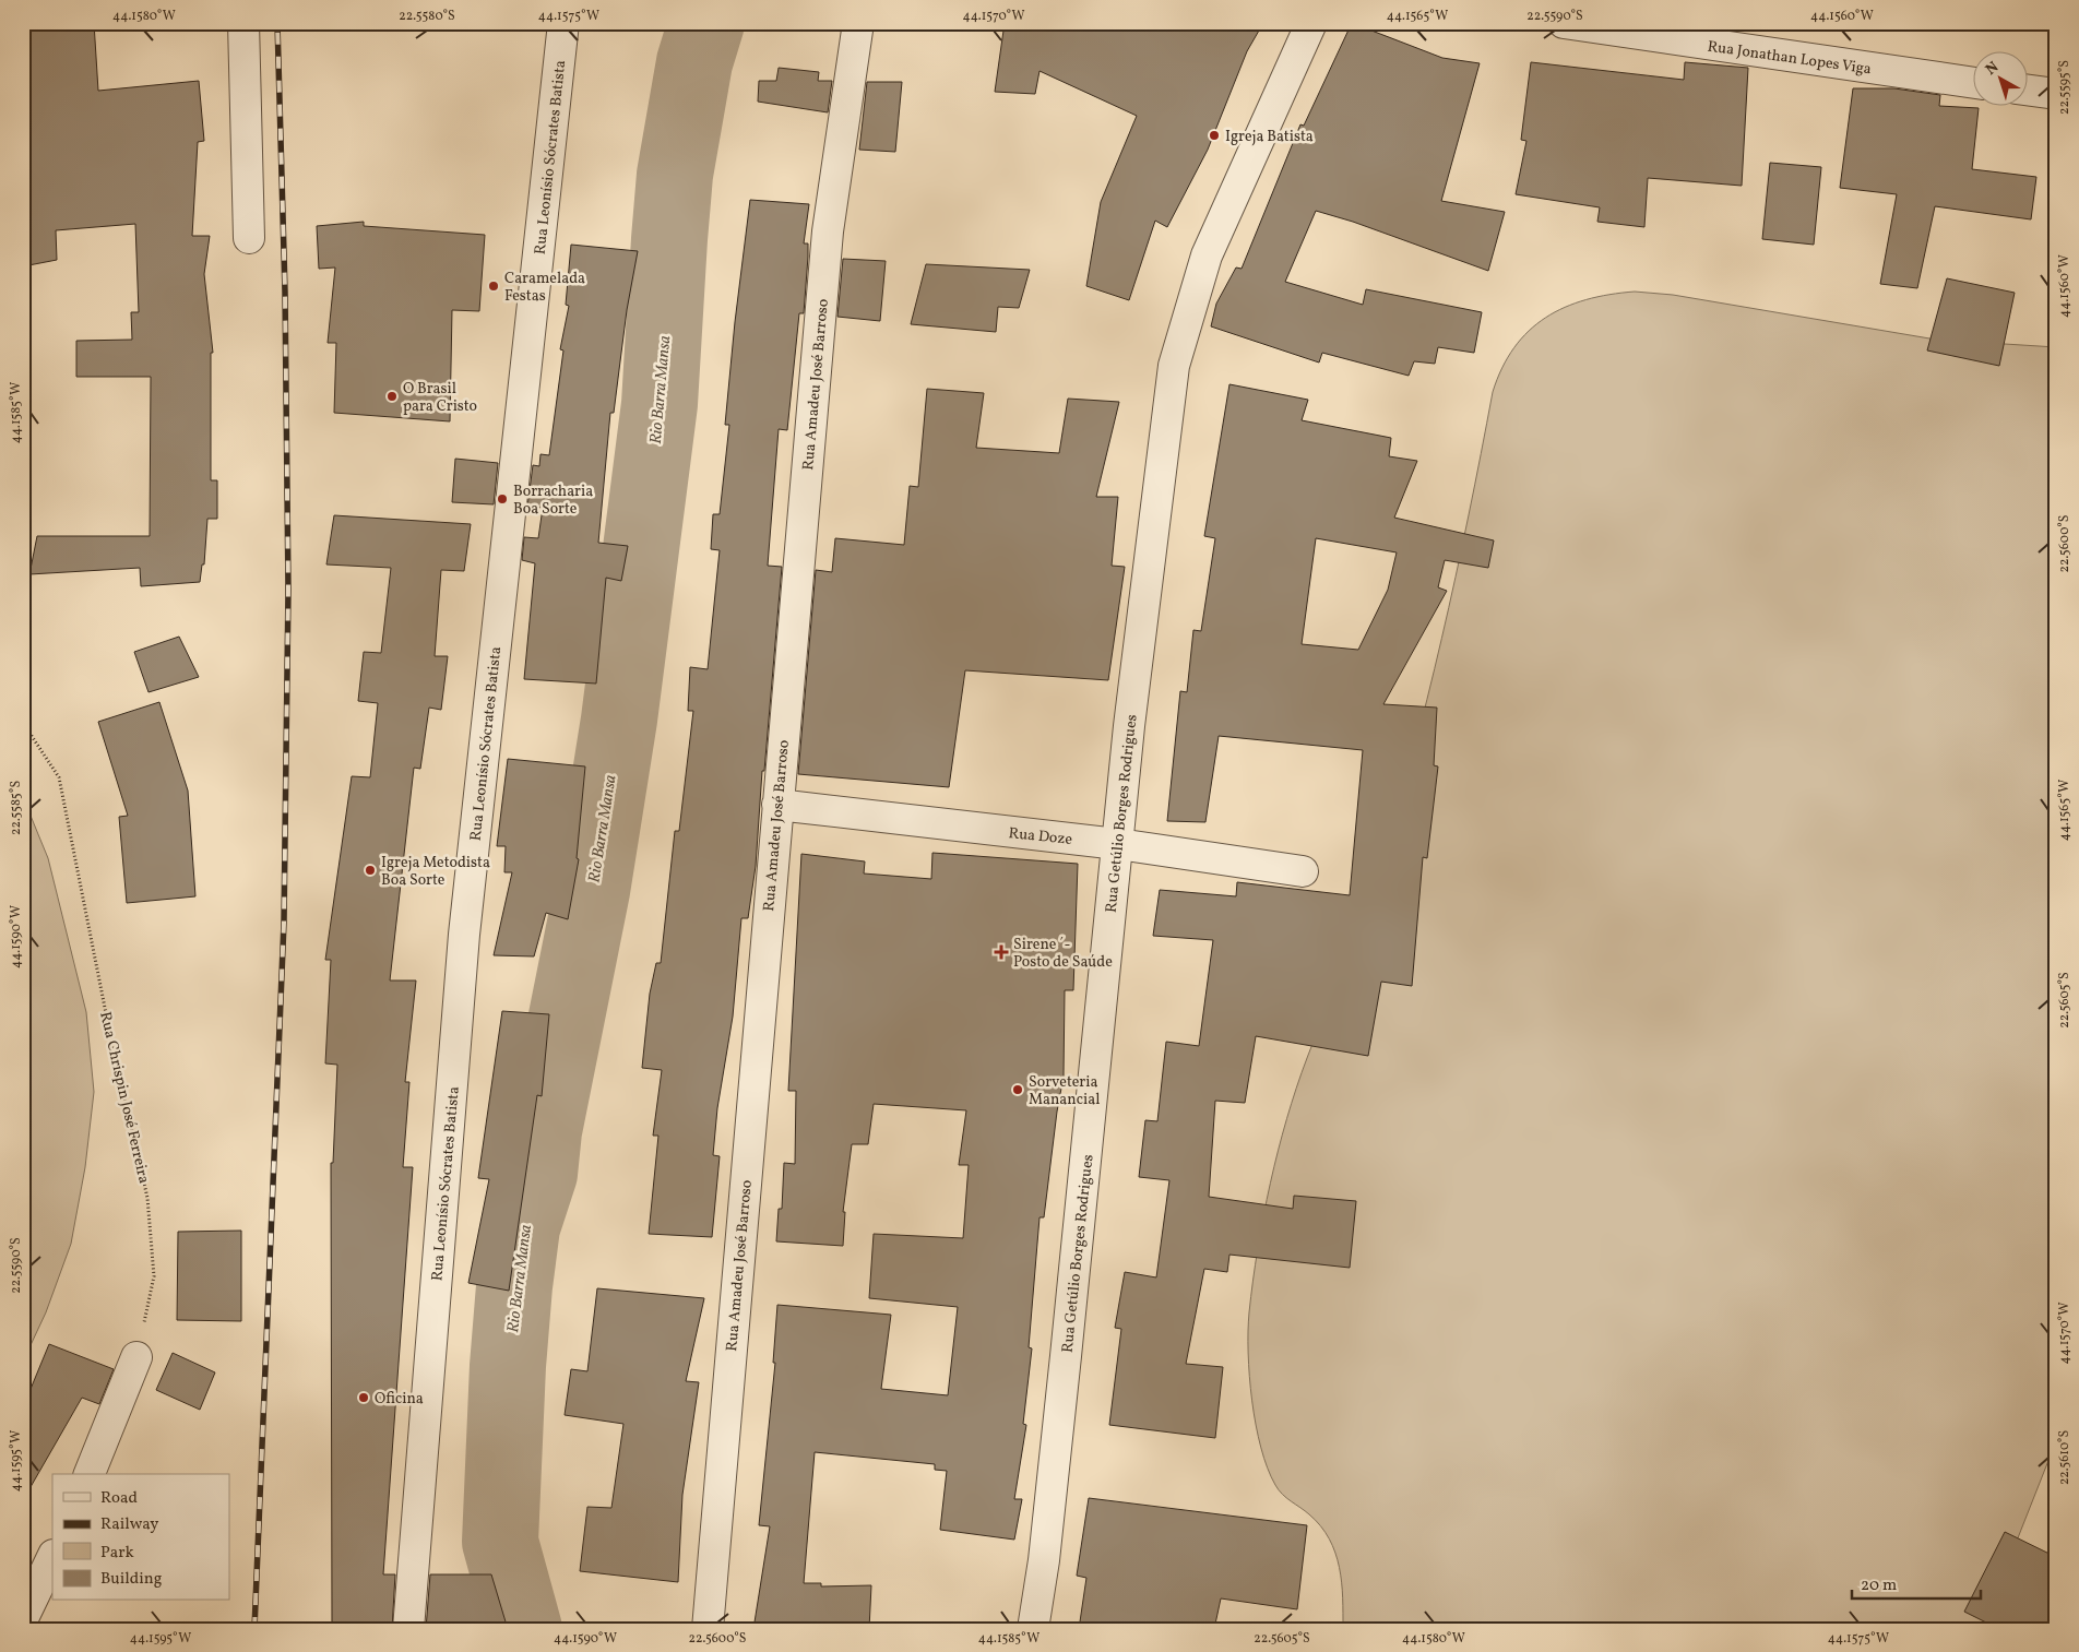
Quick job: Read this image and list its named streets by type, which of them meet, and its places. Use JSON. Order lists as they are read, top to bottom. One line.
{"streets":{"street":["Rua Jonathan Lopes Viga","Rua Leonísio Sócrates Batista","Rua Amadeu José Barroso","Rua Getúlio Borges Rodrigues","Rua Doze"],"path":["Rua Chrispin José Ferreira"]},"crossings":[["Rua Amadeu José Barroso","Rua Doze"],["Rua Getúlio Borges Rodrigues","Rua Doze"]],"water":["Rio Barra Mansa"],"places":{"other":["Igreja Batista","Caramelada Festas","O Brasil para Cristo","Borracharia Boa Sorte","Igreja Metodista Boa Sorte","Sorveteria Manancial","Oficina"],"health":["Sirene ´- Posto de Saúde"]},"legend":["Road","Railway","Park","Building"],"scale_bar":"20 m","north":"top left","coordinates":["44.1580°W","22.5580°S","44.1575°W","44.1570°W","44.1565°W","22.5590°S","44.1560°W","22.5595°S","44.1585°W","22.5600°S","22.5585°S","44.1590°W","22.5605°S","22.5610°S","44.1595°W"]}
